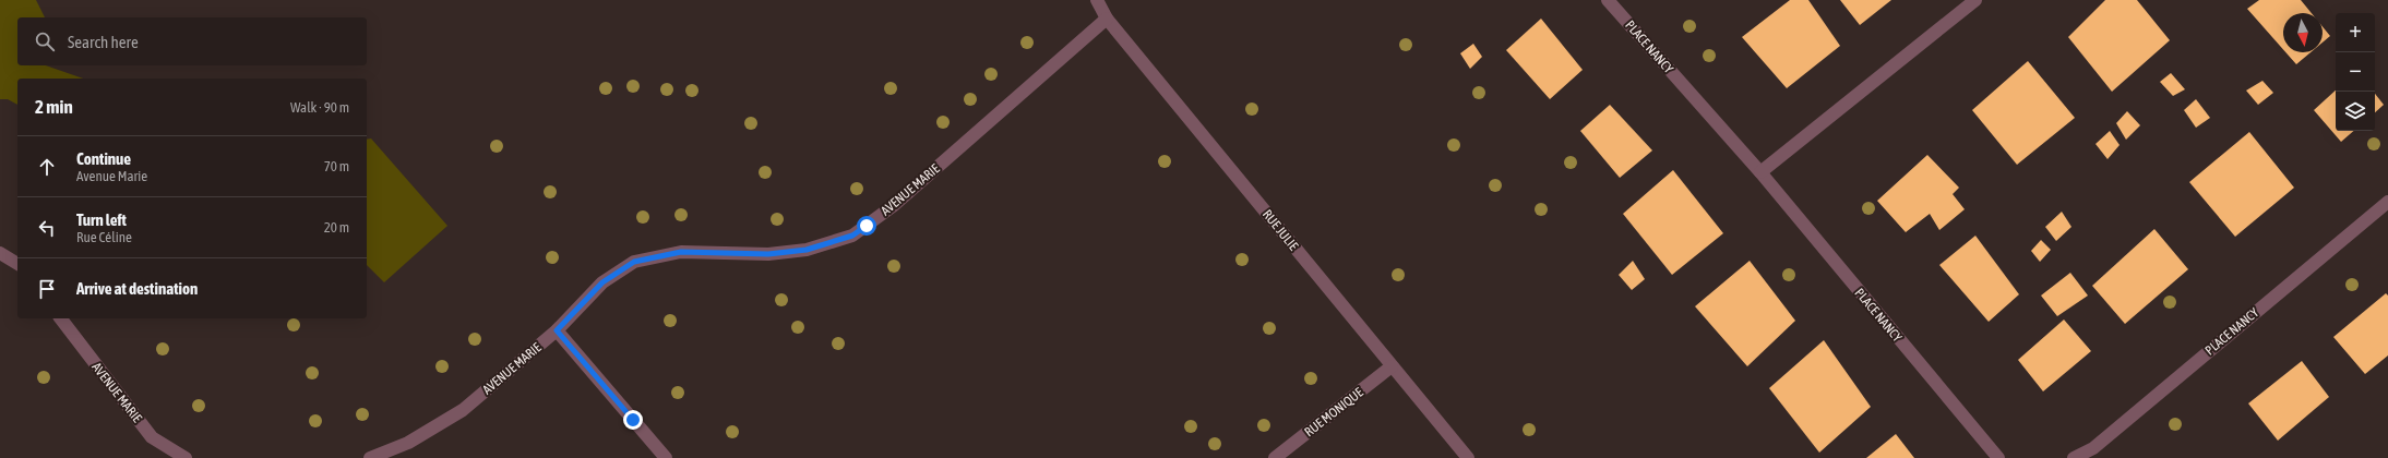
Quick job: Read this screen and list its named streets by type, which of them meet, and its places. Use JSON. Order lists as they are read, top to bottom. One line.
{"streets":{"street":["PLACE NANCY","AVENUE MARIE","RUE JULIE","RUE MONIQUE"]},"crossings":[["AVENUE MARIE","RUE JULIE"],["RUE JULIE","RUE MONIQUE"]],"north":"bottom","page":{"map_buttons":["+","−"],"search":"Search here","heading":["2 min","Walk · 90 m"],"list":[["Continue","Avenue Marie","70 m"],["Turn left","Rue Céline","20 m"],"Arrive at destination"]}}
